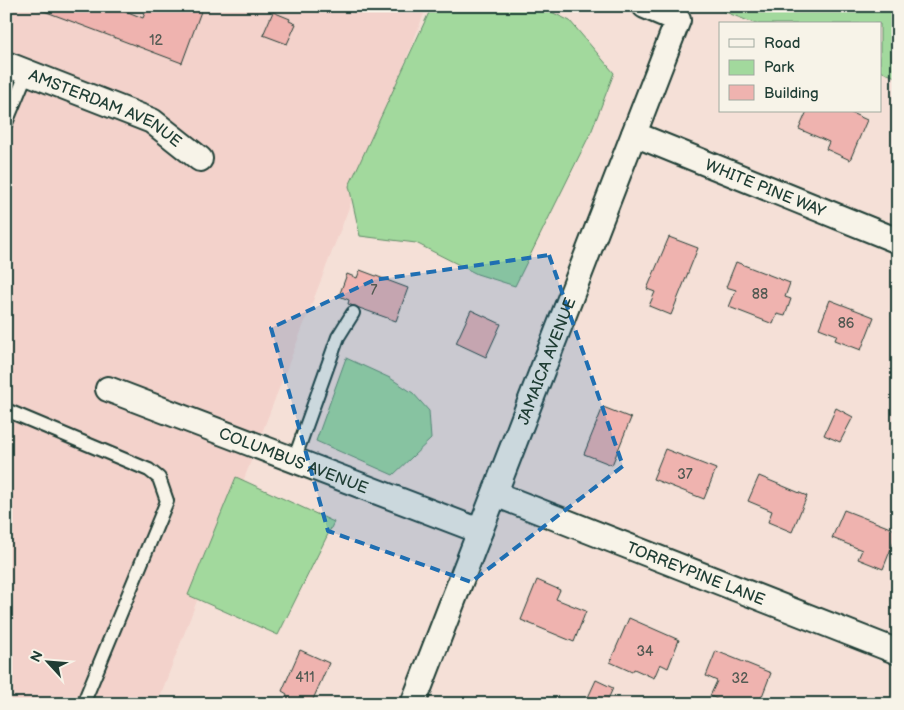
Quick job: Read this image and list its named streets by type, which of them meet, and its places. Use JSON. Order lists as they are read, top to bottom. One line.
{"streets":{"street":["AMSTERDAM AVENUE","WHITE PINE WAY","JAMAICA AVENUE","COLUMBUS AVENUE","TORREYPINE LANE"]},"crossings":[["WHITE PINE WAY","JAMAICA AVENUE"],["JAMAICA AVENUE","COLUMBUS AVENUE"],["JAMAICA AVENUE","TORREYPINE LANE"]],"house_numbers":["12","7","88","86","37","34","411","32"],"legend":["Road","Park","Building"],"north":"top left"}
